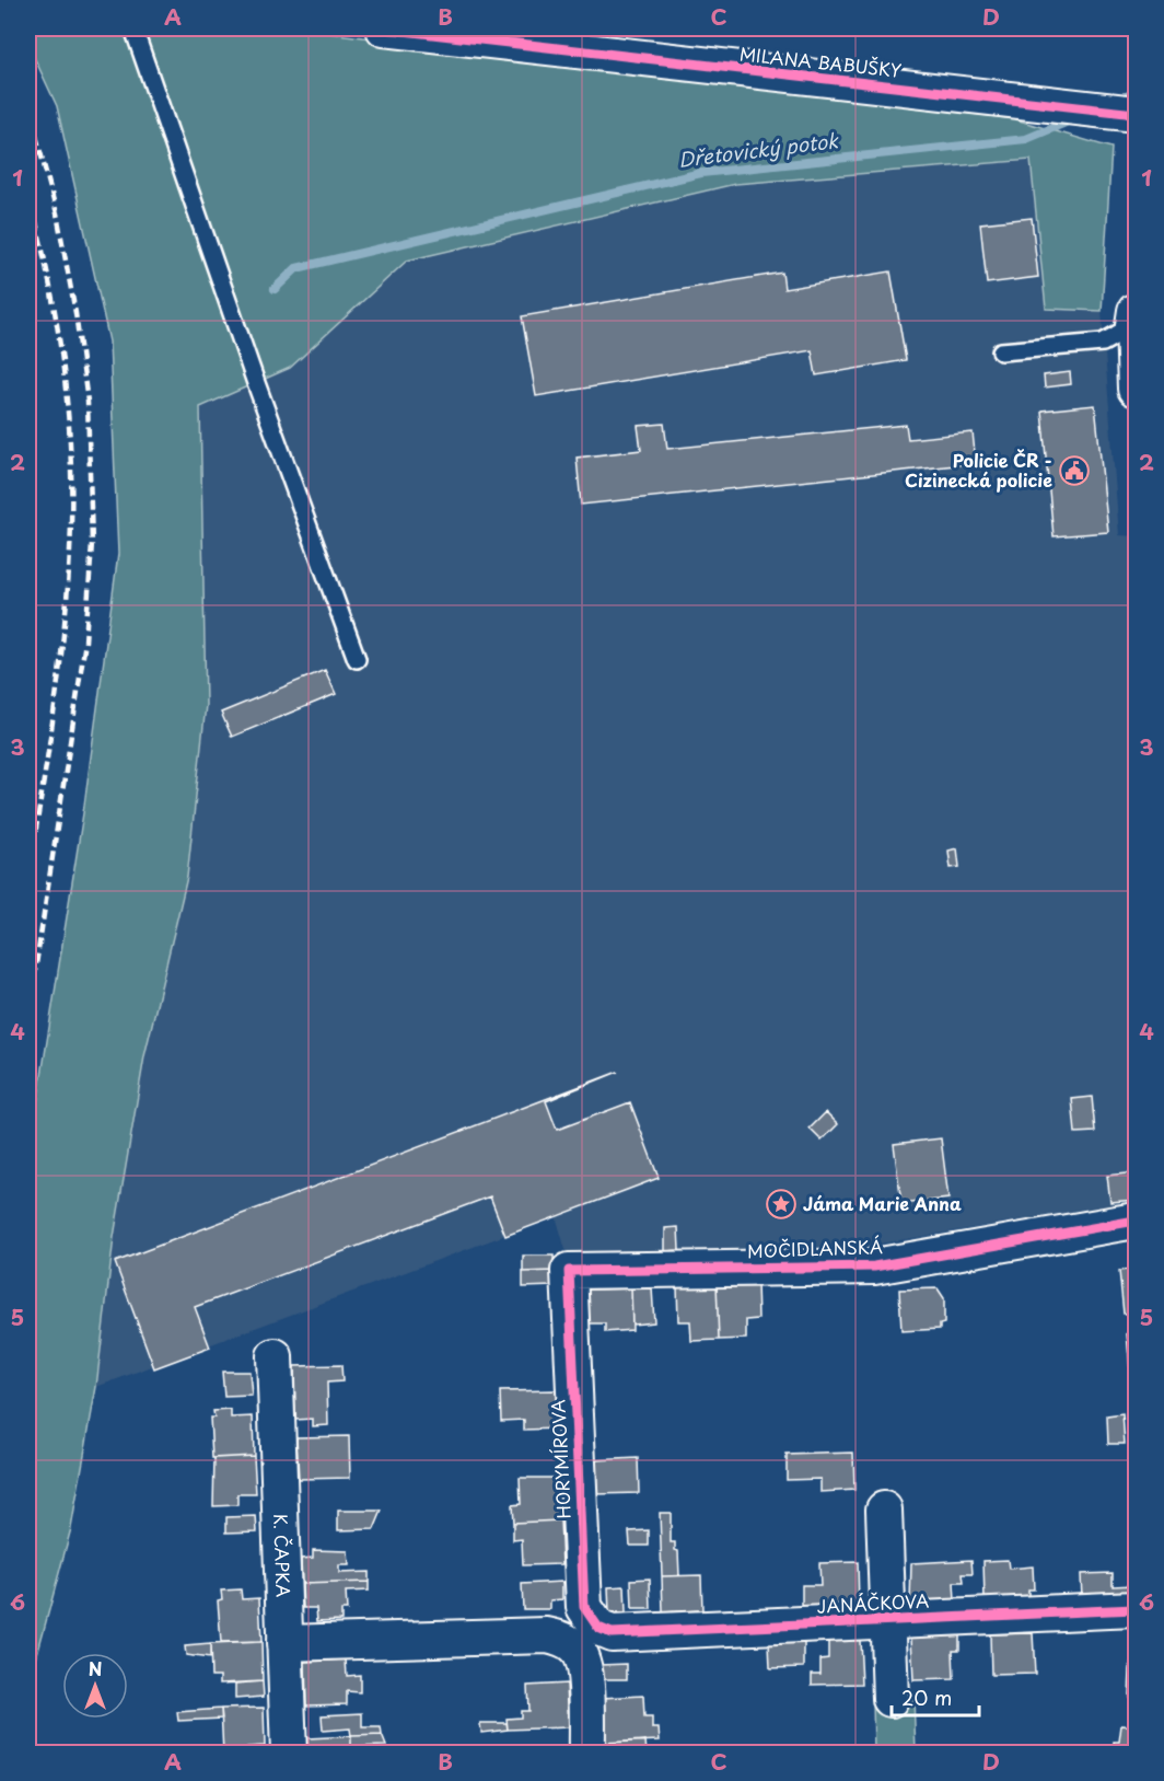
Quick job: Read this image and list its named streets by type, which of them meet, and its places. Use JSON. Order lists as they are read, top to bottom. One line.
{"streets":{"street":["MILANA BABUŠKY","MOČIDLANSKÁ","HORYMÍROVA","K. ČAPKA","JANÁČKOVA"]},"crossings":[["MOČIDLANSKÁ","HORYMÍROVA"],["HORYMÍROVA","JANÁČKOVA"]],"water":["Dřetovický potok"],"places":{"public building":["Policie ČR - Cizinecká policie"],"place":["Jáma Marie Anna"]},"scale_bar":"20 m","north":"top","grid":{"columns":["A","B","C","D"],"rows":["1","2","3","4","5","6"]}}
